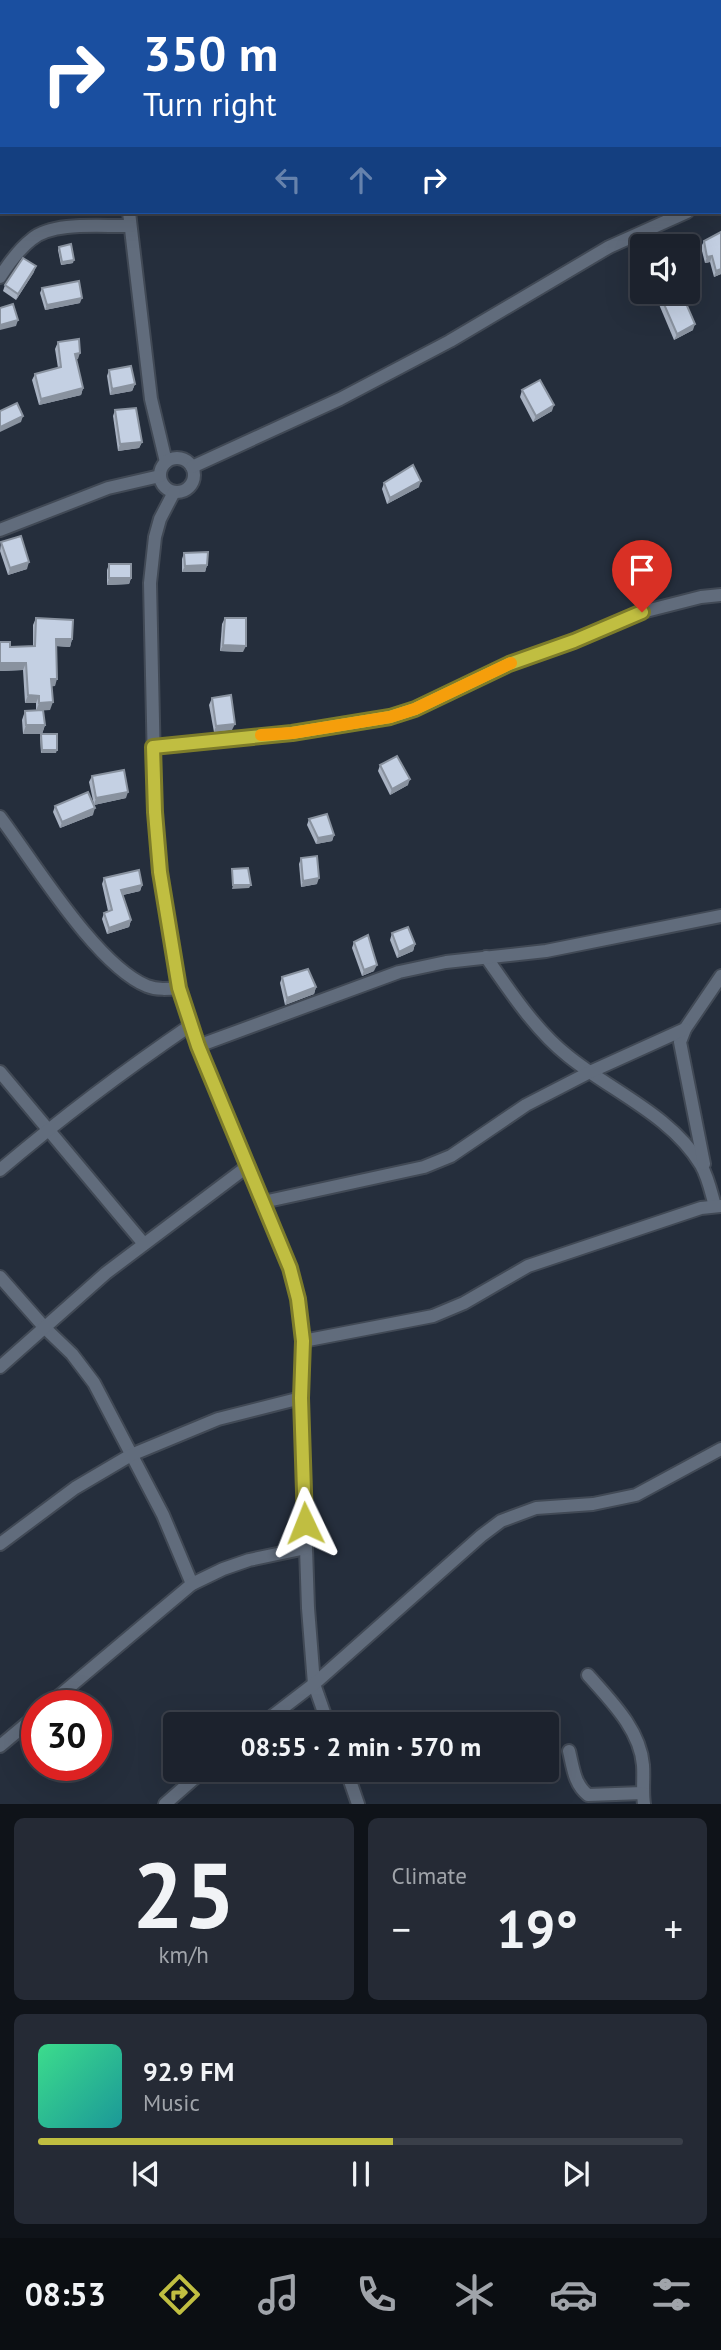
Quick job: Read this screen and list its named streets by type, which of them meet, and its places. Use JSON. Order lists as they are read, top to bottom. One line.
{"page":{"turn":["350 m","Turn right"],"limit":"30","trip":"08:55 · 2 min · 570 m","tile":[["25","km/h"],"Climate"],"heat":["−","19°","+"],"song":["92.9 FM","Music"],"tabs":"08:53"}}
